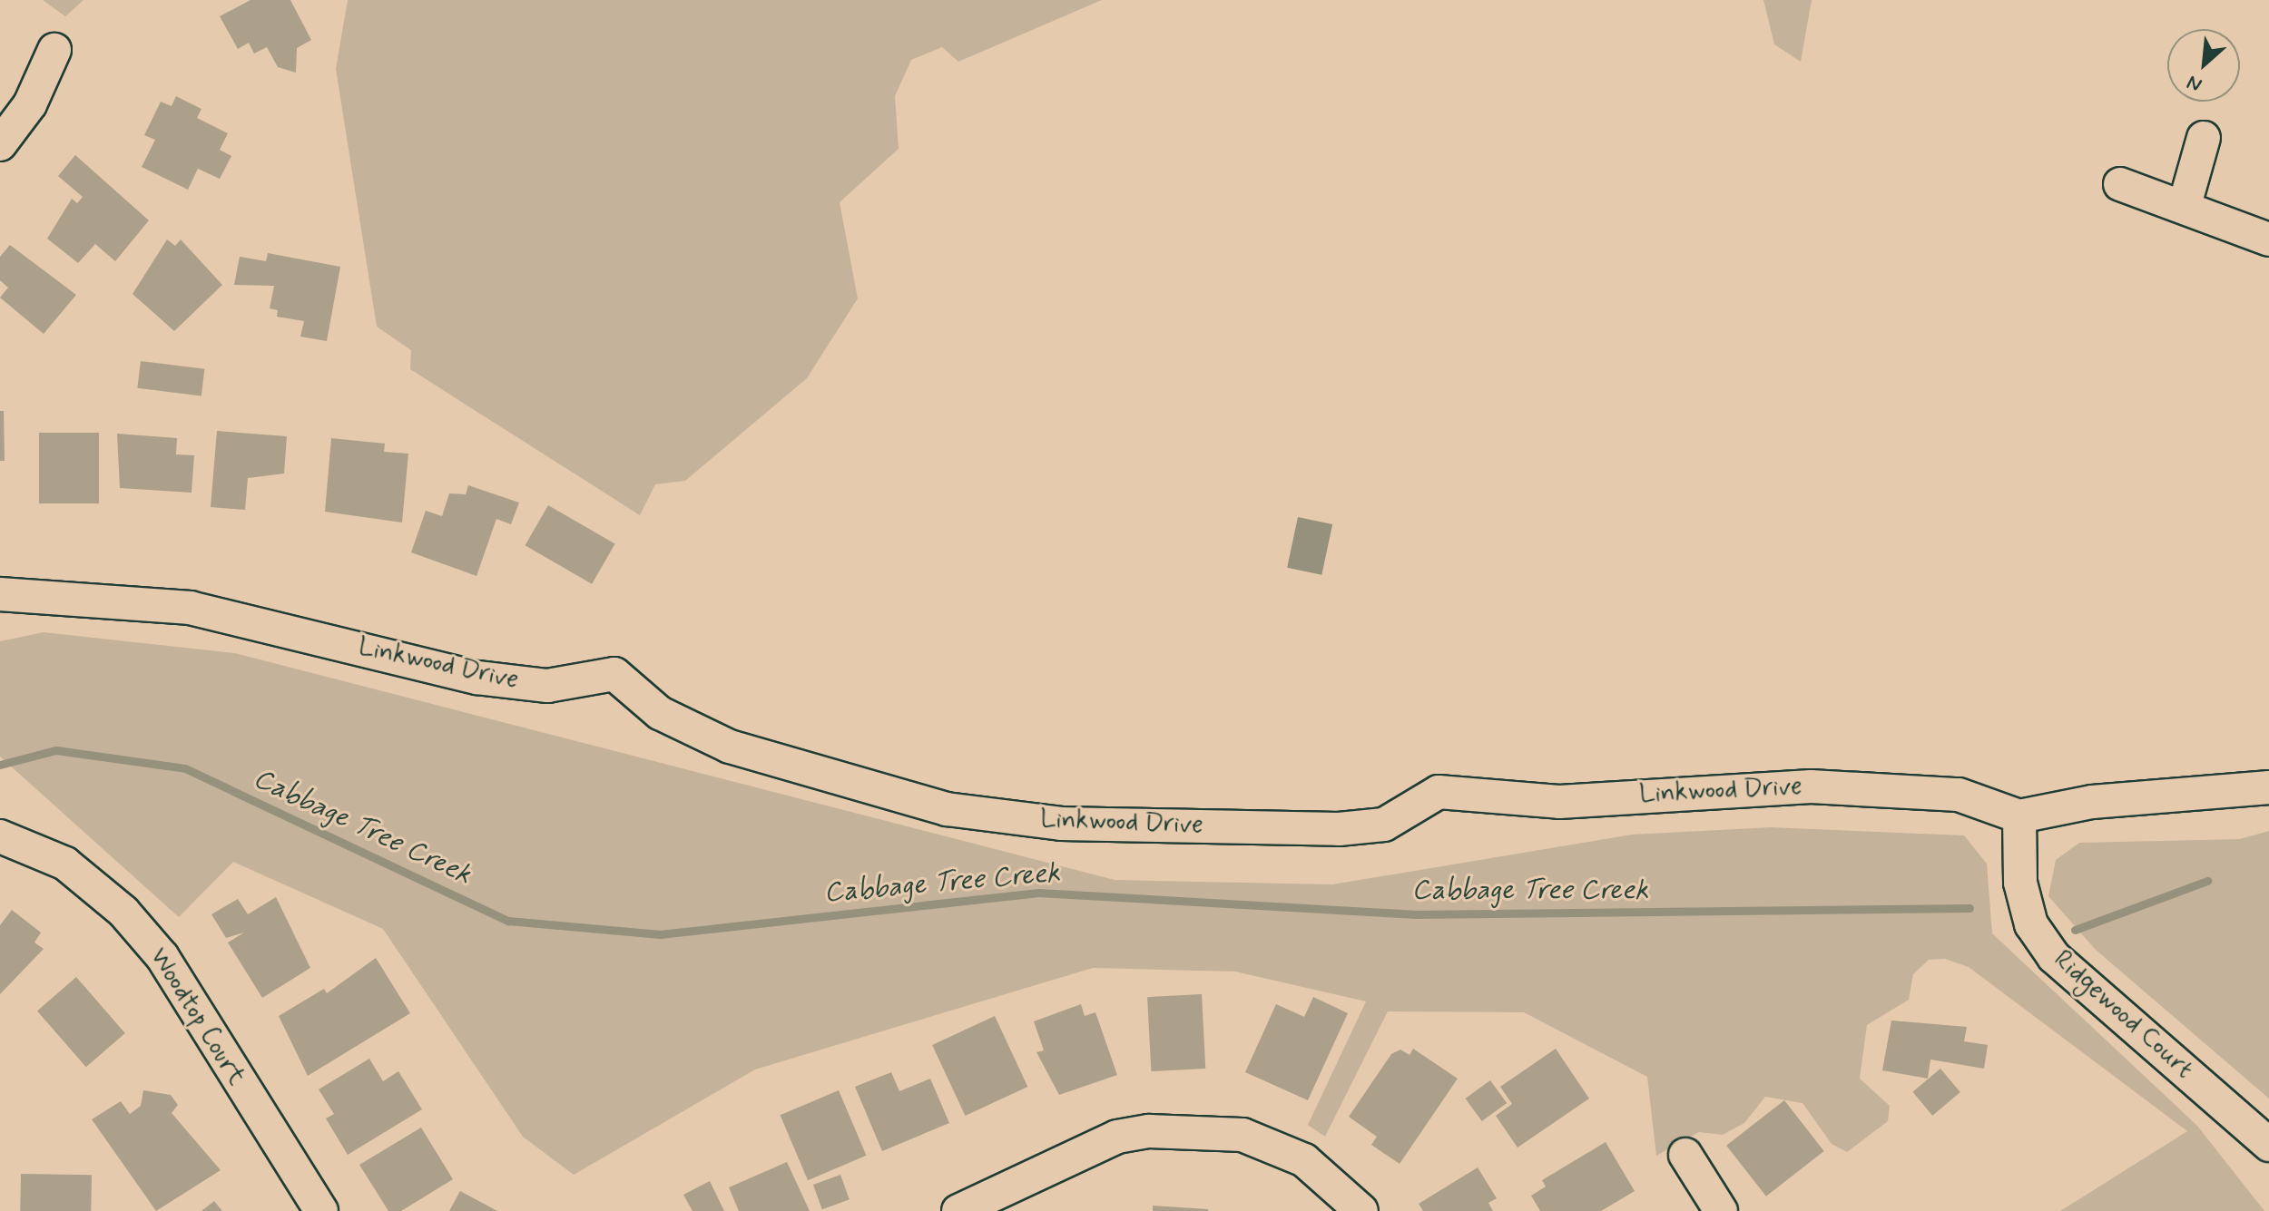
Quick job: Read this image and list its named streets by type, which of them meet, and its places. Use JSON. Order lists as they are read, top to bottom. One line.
{"streets":{"street":["Linkwood Drive","Ridgewood Court","Woodtop Court"]},"crossings":[["Linkwood Drive","Ridgewood Court"]],"water":["Cabbage Tree Creek"],"north":"bottom left"}
